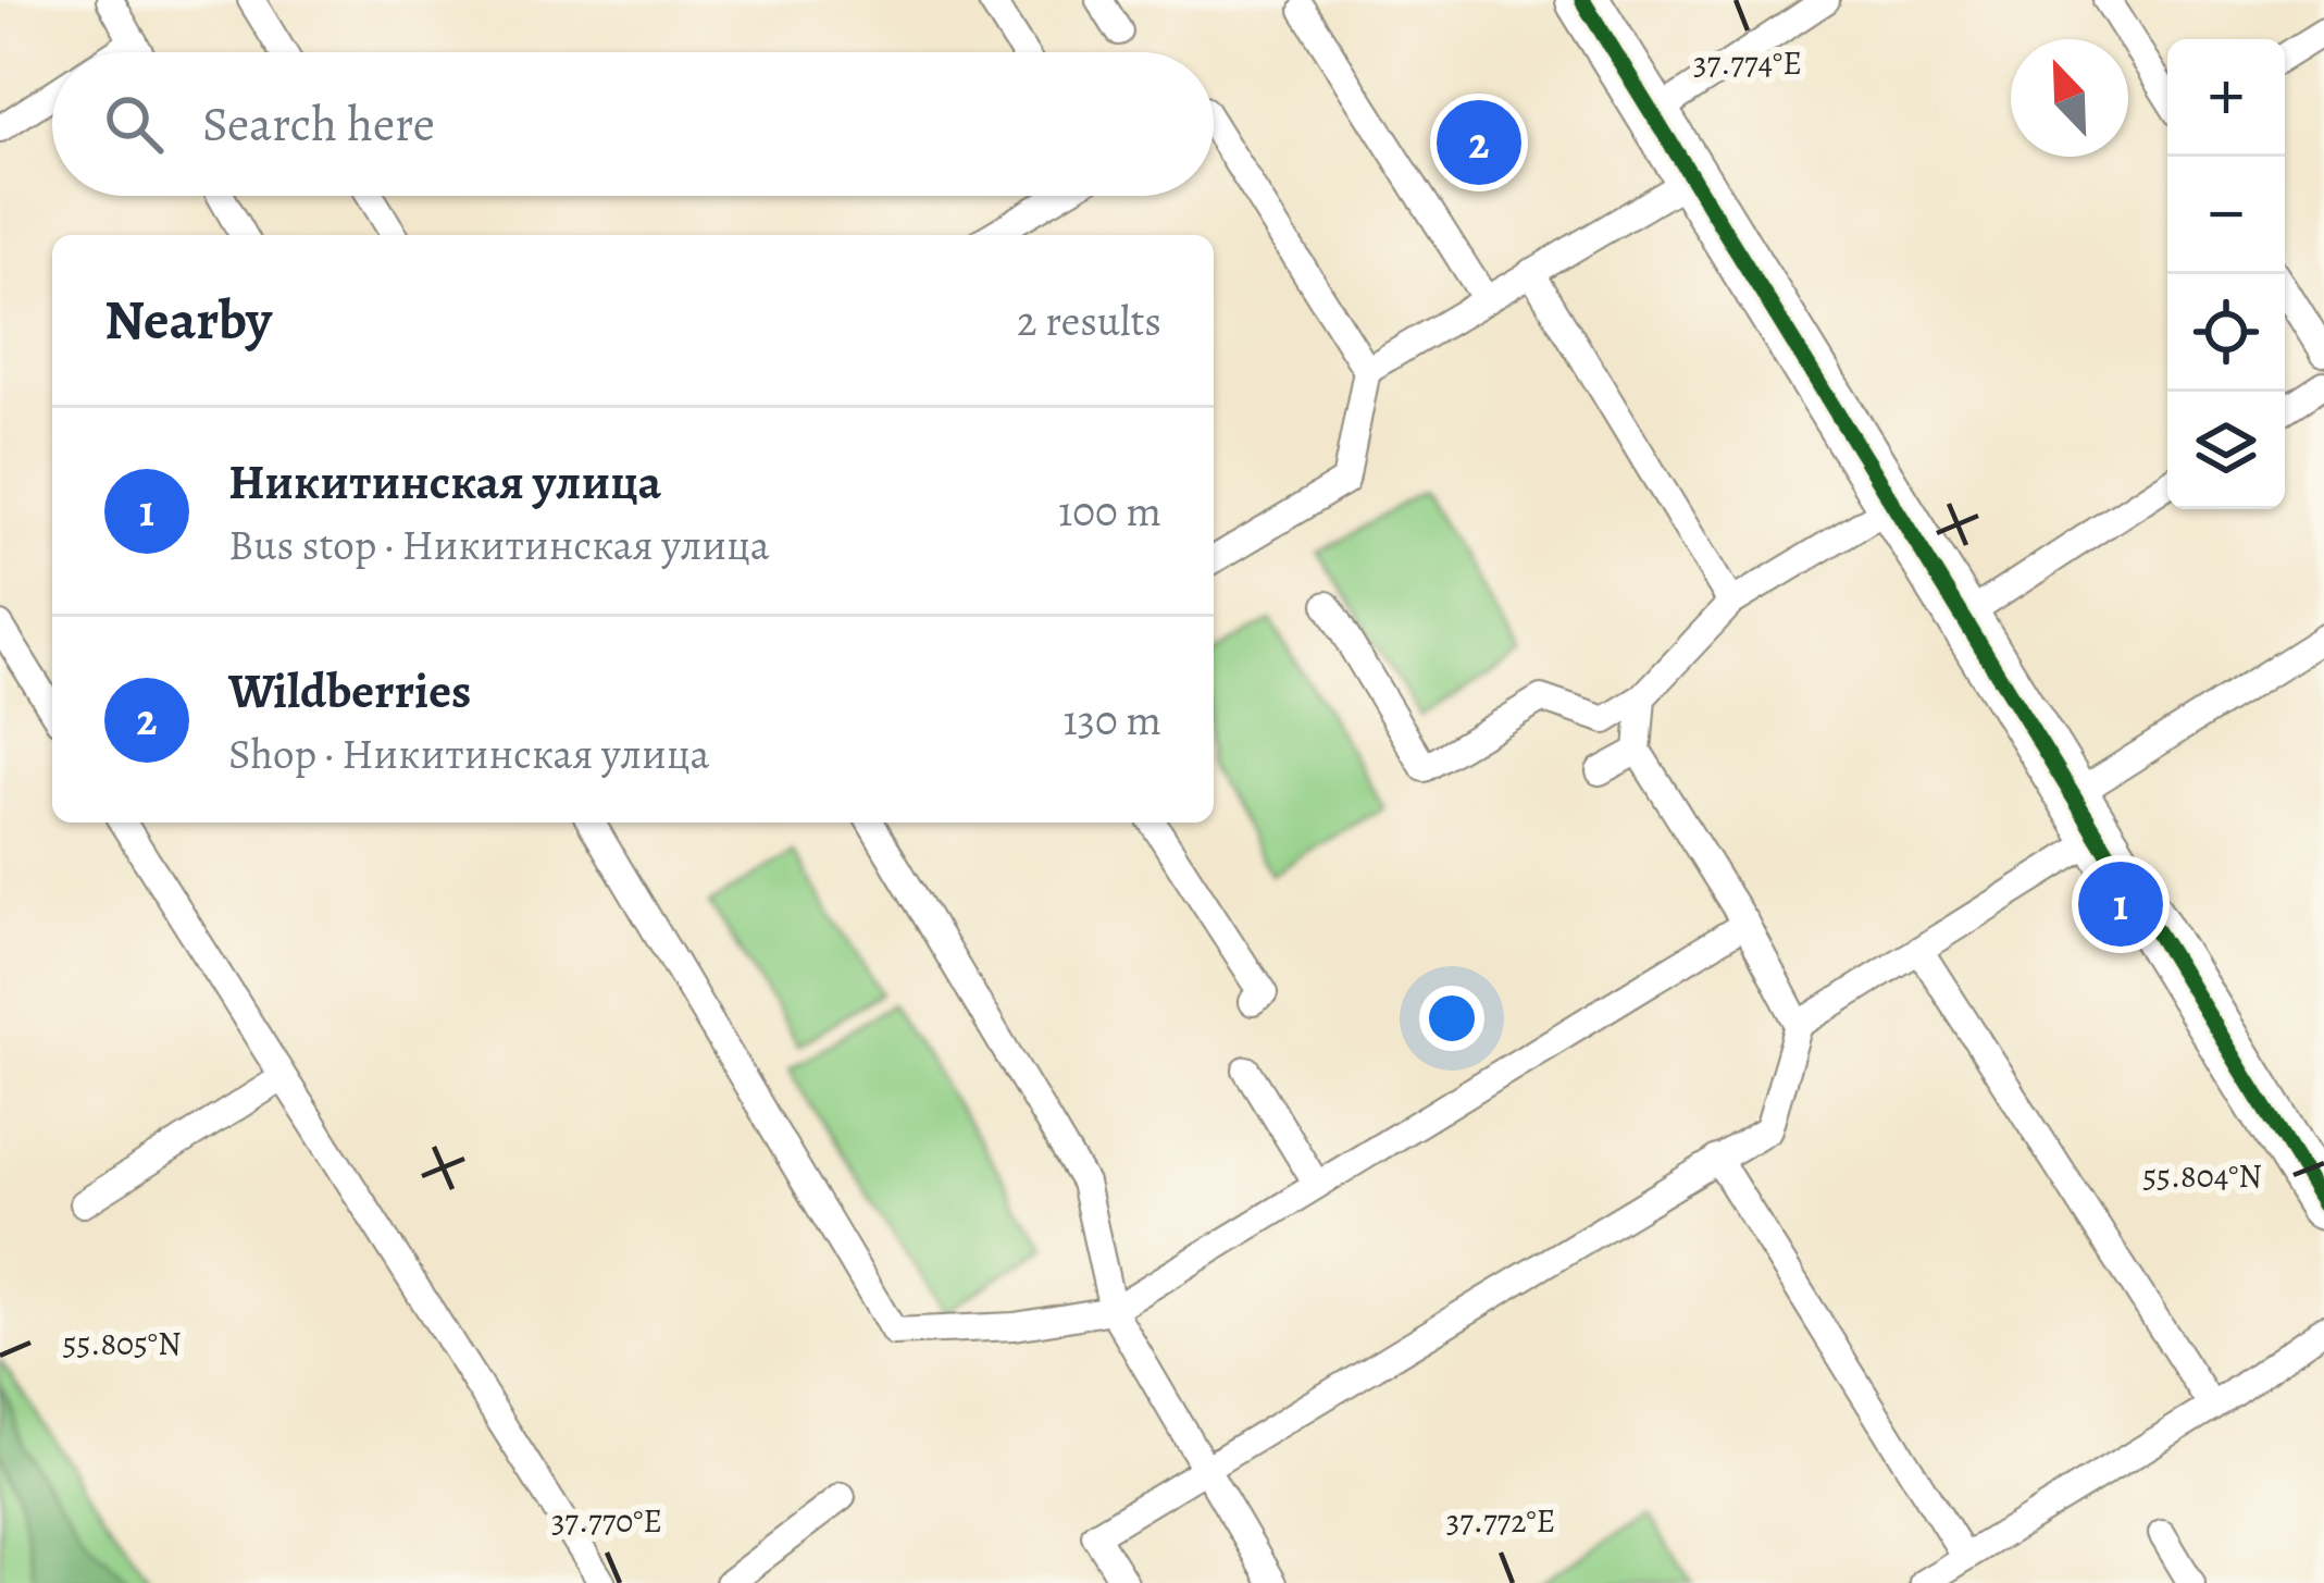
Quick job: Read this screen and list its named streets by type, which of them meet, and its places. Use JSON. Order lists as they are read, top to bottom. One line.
{"north":"top left","page":{"map_buttons":["+","−"],"search":"Search here","pins":["2","1"],"heading":["Nearby","2 results"],"list":[{"mark":"1","name":"Никитинская улица","note":"Bus stop · Никитинская улица","value":"100 m"},{"mark":"2","name":"Wildberries","note":"Shop · Никитинская улица","value":"130 m"}]},"coordinates":["37.774°E","55.804°N","55.805°N","37.770°E","37.772°E"]}
